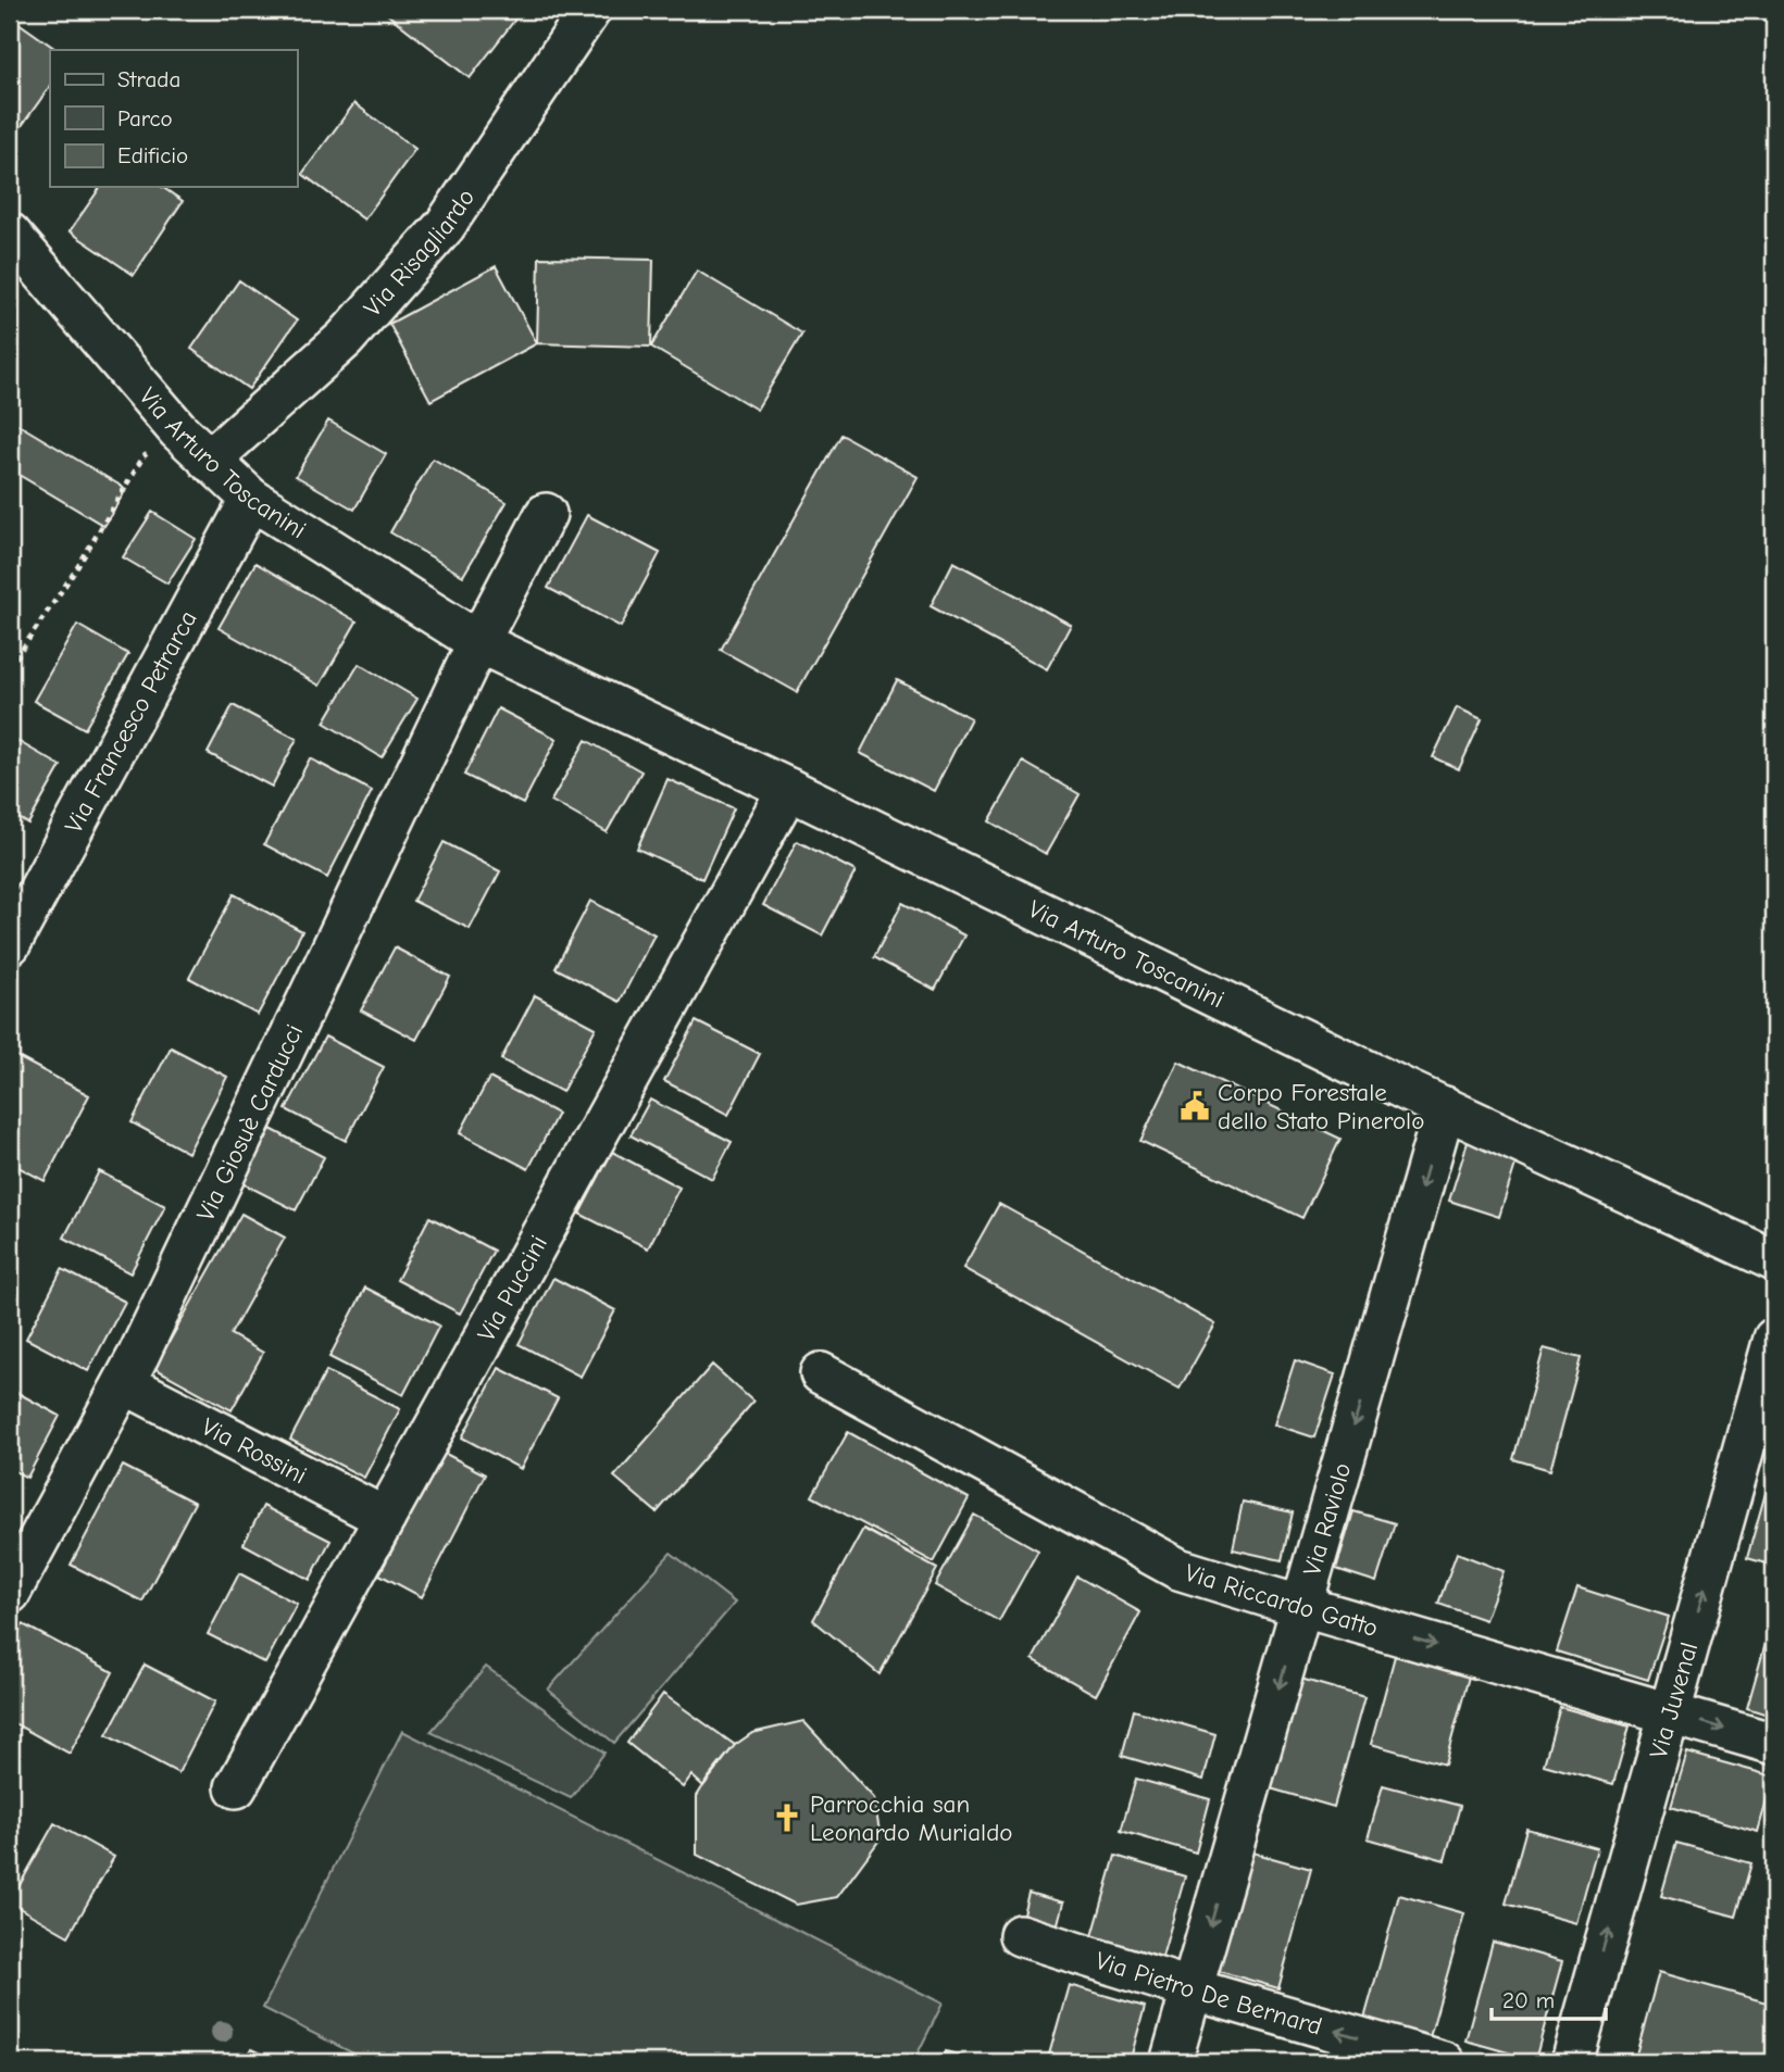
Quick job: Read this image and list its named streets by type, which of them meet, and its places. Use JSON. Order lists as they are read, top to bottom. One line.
{"streets":{"street":["Via Risagliardo","Via Arturo Toscanini","Via Francesco Petrarca","Via Giosuè Carducci","Via Puccini","Via Rossini","Via Raviolo","Via Riccardo Gatto","Via Juvenal","Via Pietro De Bernard"]},"crossings":[["Via Risagliardo","Via Arturo Toscanini"],["Via Arturo Toscanini","Via Francesco Petrarca"],["Via Arturo Toscanini","Via Giosuè Carducci"],["Via Arturo Toscanini","Via Puccini"],["Via Arturo Toscanini","Via Raviolo"],["Via Giosuè Carducci","Via Rossini"],["Via Puccini","Via Rossini"],["Via Raviolo","Via Riccardo Gatto"],["Via Raviolo","Via Pietro De Bernard"],["Via Riccardo Gatto","Via Juvenal"]],"one_way":["Via Raviolo","Via Riccardo Gatto","Via Juvenal","Via Pietro De Bernard"],"places":{"public building":["Corpo Forestale dello Stato Pinerolo"],"church":["Parrocchia san Leonardo Murialdo"]},"legend":["Strada","Parco","Edificio"],"scale_bar":"20 m"}
